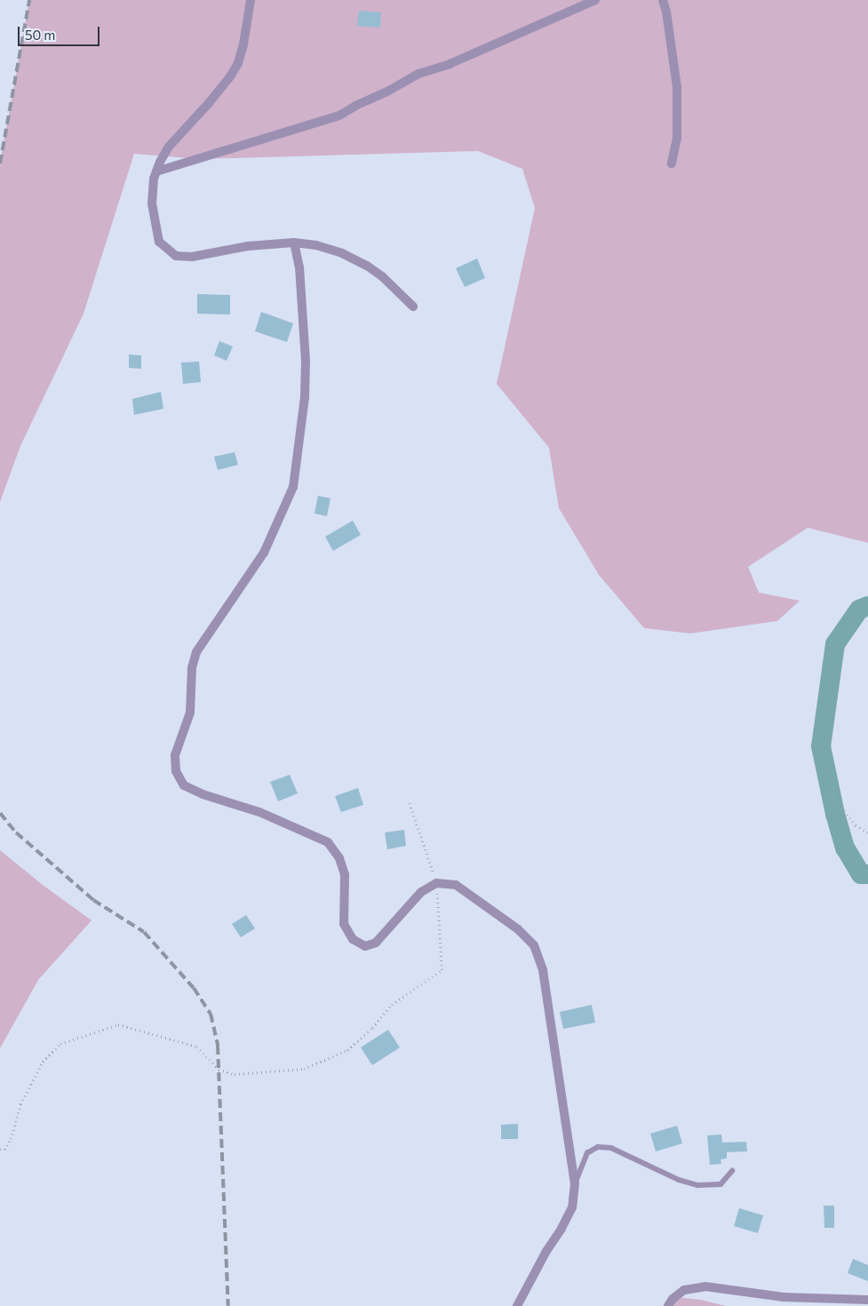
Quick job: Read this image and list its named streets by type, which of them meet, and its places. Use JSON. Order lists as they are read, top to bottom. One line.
{"scale_bar":"50 m"}
